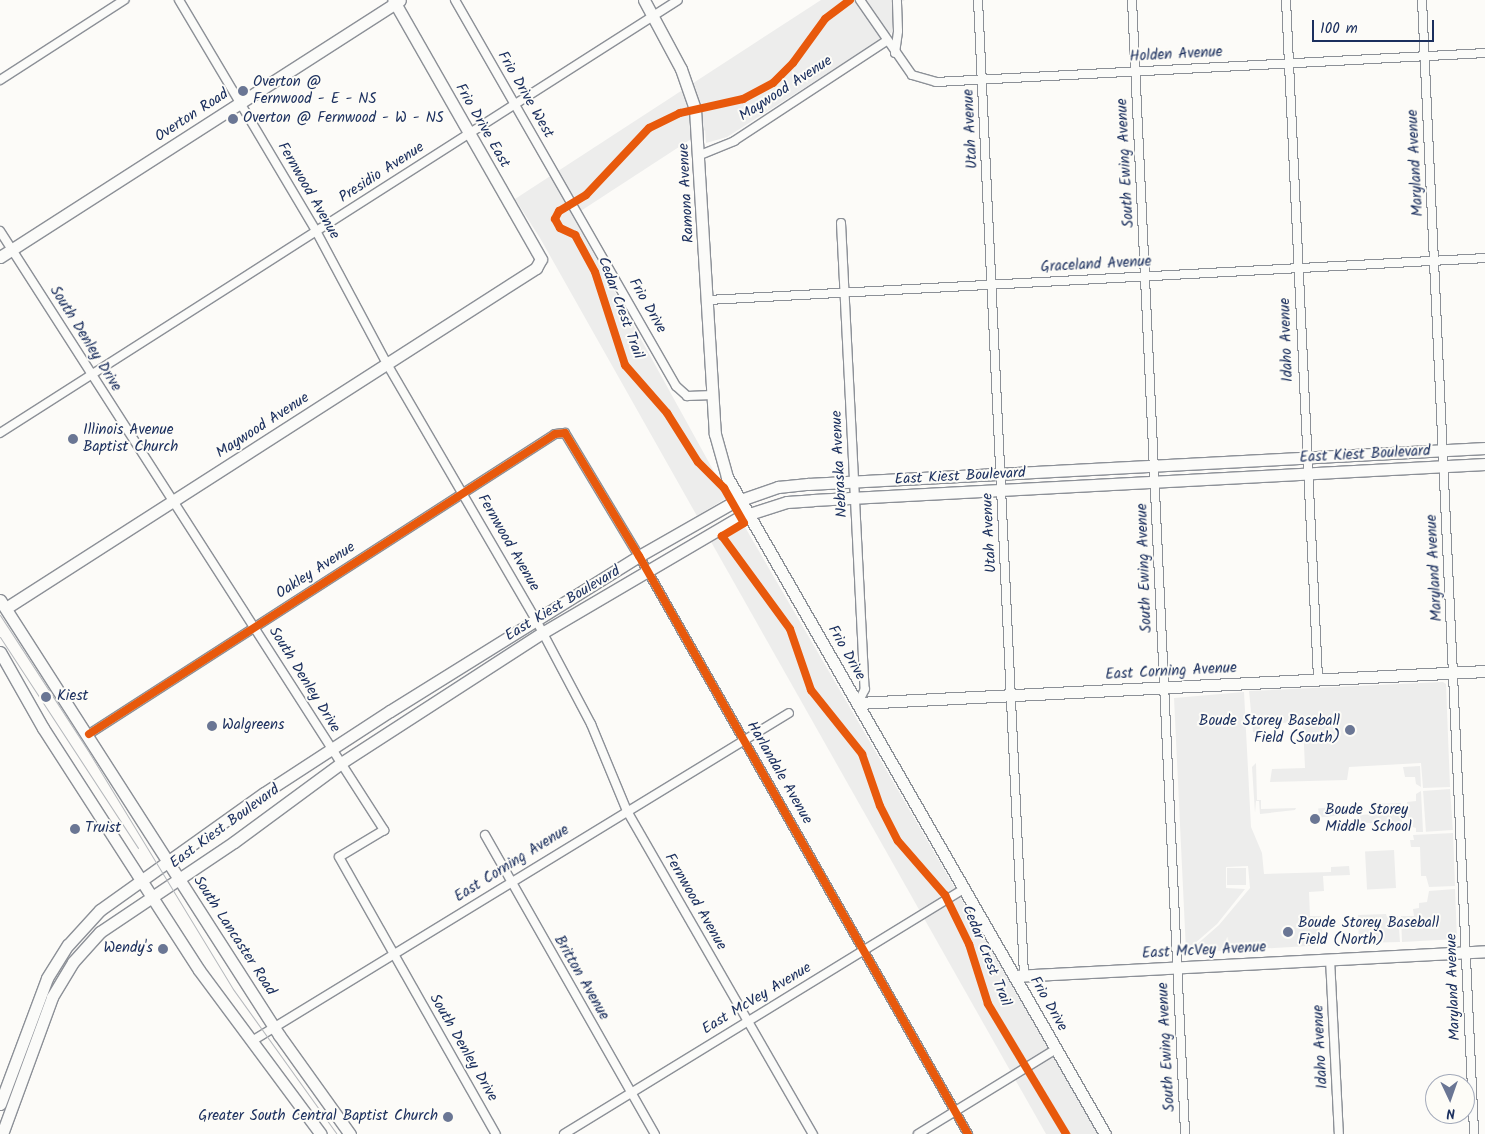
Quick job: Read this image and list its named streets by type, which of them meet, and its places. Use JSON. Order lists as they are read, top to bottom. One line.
{"streets":{"main road":["Maywood Avenue","Overton Road","Frio Drive East","Ramona Avenue","Frio Drive","East Kiest Boulevard","East Corning Avenue","South Lancaster Road","East McVey Avenue"],"street":["Holden Avenue","Frio Drive West","Utah Avenue","South Ewing Avenue","Maryland Avenue","Presidio Avenue","Fernwood Avenue","Graceland Avenue","South Denley Drive","Idaho Avenue","Nebraska Avenue","Oakley Avenue","Harlandale Avenue","Britton Avenue"],"cycle path":["Cedar Crest Trail"]},"crossings":[["Holden Avenue","Maywood Avenue"],["Holden Avenue","Utah Avenue"],["Holden Avenue","South Ewing Avenue"],["Holden Avenue","Maryland Avenue"],["Holden Avenue","Idaho Avenue"],["Maywood Avenue","Frio Drive East"],["Maywood Avenue","Fernwood Avenue"],["Maywood Avenue","Ramona Avenue"],["Maywood Avenue","South Denley Drive"],["Maywood Avenue","South Lancaster Road"],["Frio Drive West","Presidio Avenue"],["Frio Drive West","Frio Drive"],["Overton Road","Frio Drive East"],["Overton Road","Fernwood Avenue"],["Overton Road","South Denley Drive"],["Frio Drive East","Presidio Avenue"],["Utah Avenue","Graceland Avenue"],["Utah Avenue","Frio Drive"],["Utah Avenue","East Kiest Boulevard"],["Utah Avenue","East Corning Avenue"],["Utah Avenue","East McVey Avenue"],["South Ewing Avenue","Graceland Avenue"],["South Ewing Avenue","East Kiest Boulevard"],["South Ewing Avenue","East Corning Avenue"],["South Ewing Avenue","East McVey Avenue"],["Maryland Avenue","Graceland Avenue"],["Maryland Avenue","East Kiest Boulevard"],["Maryland Avenue","East Corning Avenue"],["Maryland Avenue","East McVey Avenue"],["Presidio Avenue","Fernwood Avenue"],["Presidio Avenue","Ramona Avenue"],["Presidio Avenue","South Denley Drive"],["Fernwood Avenue","East Kiest Boulevard"],["Fernwood Avenue","Oakley Avenue"],["Fernwood Avenue","East Corning Avenue"],["Fernwood Avenue","East McVey Avenue"],["Ramona Avenue","Graceland Avenue"],["Ramona Avenue","Frio Drive"],["Graceland Avenue","Idaho Avenue"],["Graceland Avenue","Nebraska Avenue"],["Frio Drive","East Kiest Boulevard"],["Frio Drive","Nebraska Avenue"],["Frio Drive","East Corning Avenue"],["Frio Drive","East McVey Avenue"],["South Denley Drive","East Kiest Boulevard"],["South Denley Drive","Oakley Avenue"],["South Denley Drive","East Corning Avenue"],["Idaho Avenue","East Kiest Boulevard"],["Idaho Avenue","East Corning Avenue"],["Idaho Avenue","East McVey Avenue"],["East Kiest Boulevard","Nebraska Avenue"],["East Kiest Boulevard","Harlandale Avenue"],["East Kiest Boulevard","South Lancaster Road"],["Nebraska Avenue","East Corning Avenue"],["Oakley Avenue","Harlandale Avenue"],["Oakley Avenue","South Lancaster Road"],["East Corning Avenue","Harlandale Avenue"],["East Corning Avenue","South Lancaster Road"],["East Corning Avenue","Britton Avenue"],["Harlandale Avenue","East McVey Avenue"],["East McVey Avenue","Britton Avenue"]],"places":["Overton @ Fernwood - E - NS","Overton @ Fernwood - W - NS","Illinois Avenue Baptist Church","Kiest","Walgreens","Boude Storey Baseball Field (South)","Boude Storey Middle School","Truist","Boude Storey Baseball Field (North)","Wendy's","Greater South Central Baptist Church"],"scale_bar":"100 m","north":"bottom"}
